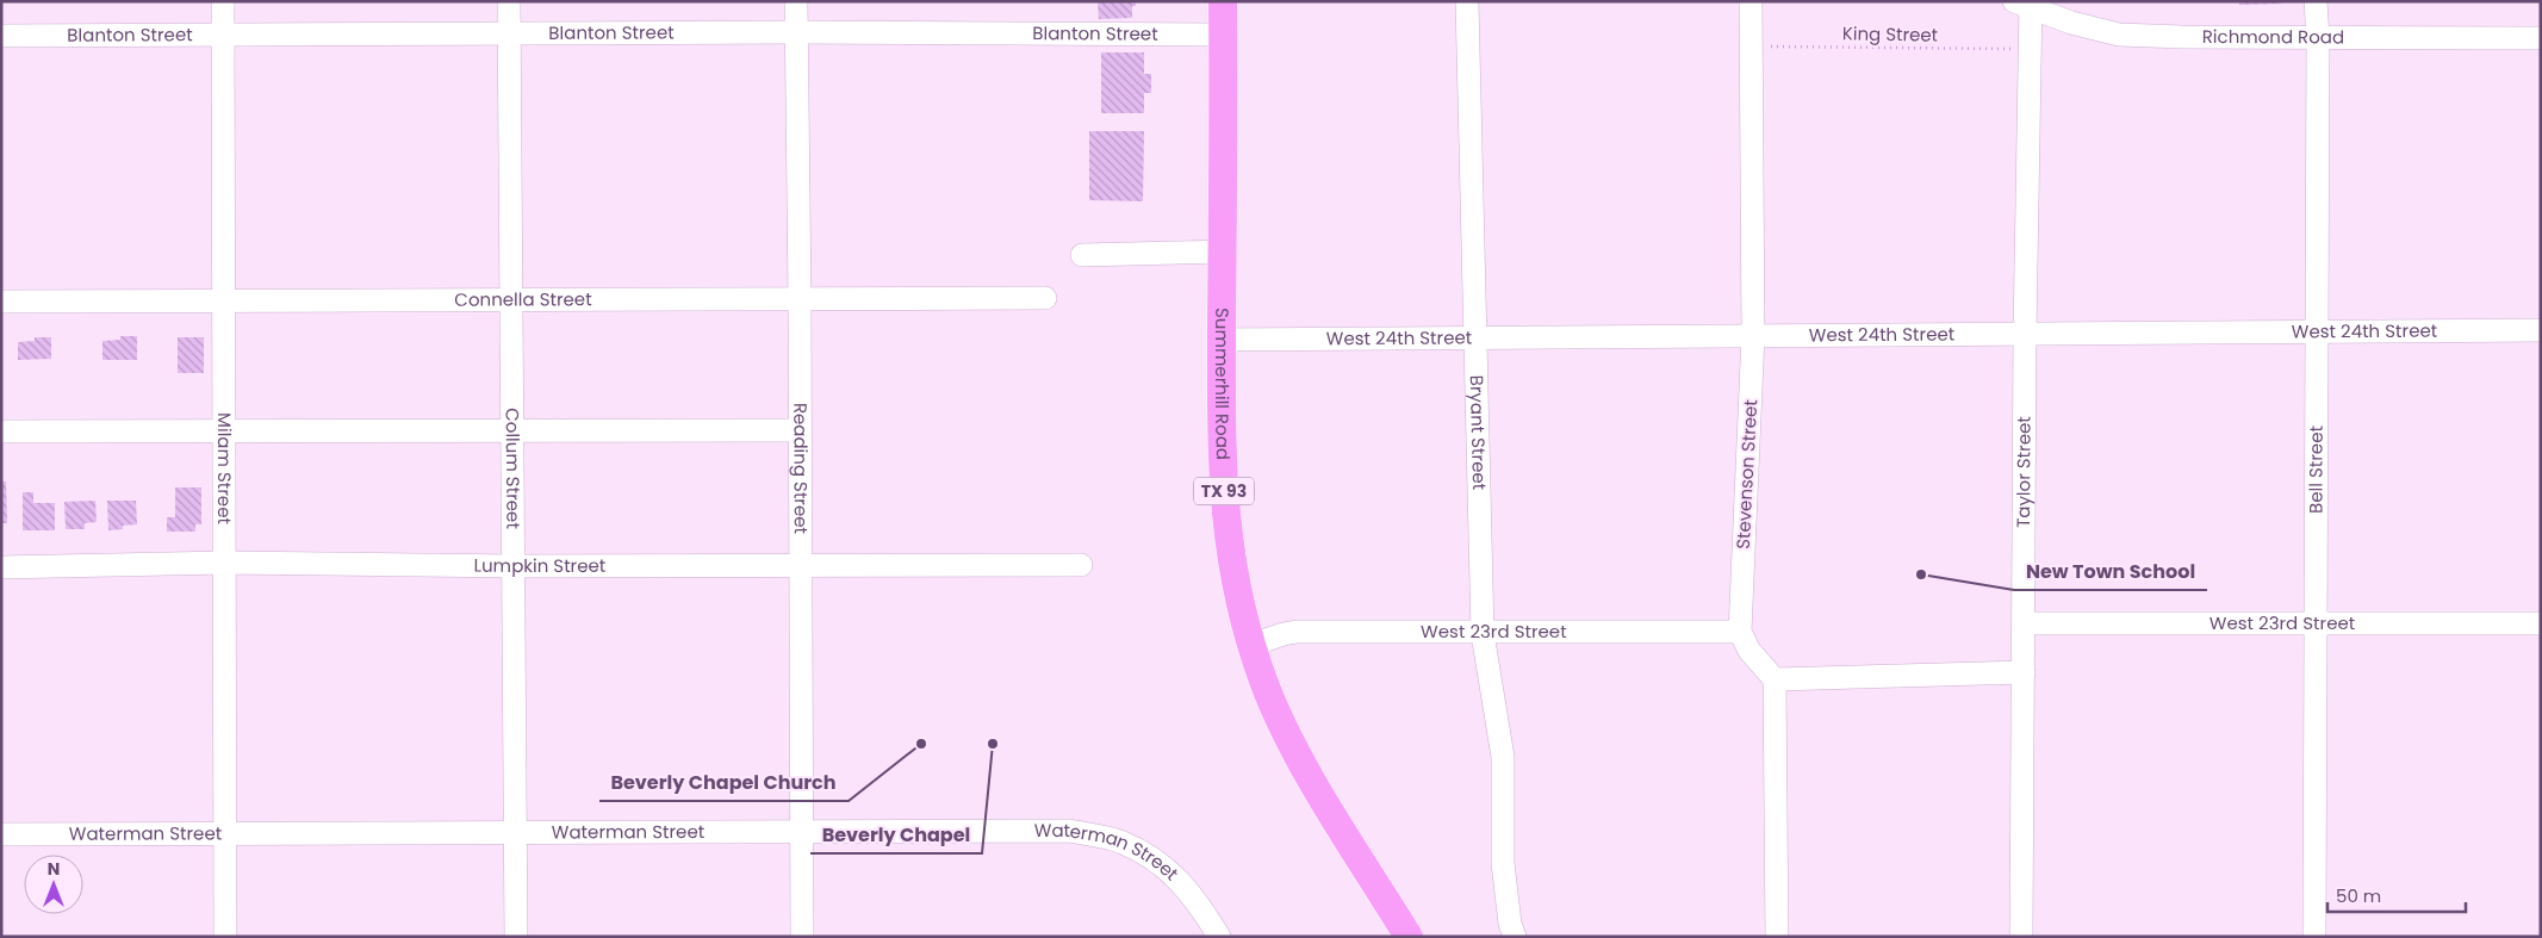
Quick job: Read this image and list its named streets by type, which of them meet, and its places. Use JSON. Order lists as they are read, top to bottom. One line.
{"streets":{"main road":["Summerhill Road","TX 93"],"street":["Blanton Street","Richmond Road","Connella Street","West 24th Street","Bryant Street","Milam Street","Collum Street","Reading Street","Bell Street","Taylor Street","Stevenson Street","Lumpkin Street","West 23rd Street","Waterman Street"],"path":["King Street"]},"crossings":[["Blanton Street","Summerhill Road"],["Blanton Street","Milam Street"],["Blanton Street","Collum Street"],["Blanton Street","Reading Street"],["King Street","Taylor Street"],["King Street","Stevenson Street"],["Richmond Road","Bell Street"],["Richmond Road","Taylor Street"],["Connella Street","Milam Street"],["Connella Street","Collum Street"],["Connella Street","Reading Street"],["West 24th Street","Summerhill Road"],["West 24th Street","Bryant Street"],["West 24th Street","Bell Street"],["West 24th Street","Taylor Street"],["West 24th Street","Stevenson Street"],["Summerhill Road","West 23rd Street"],["Bryant Street","West 23rd Street"],["Milam Street","Lumpkin Street"],["Milam Street","Waterman Street"],["Collum Street","Lumpkin Street"],["Collum Street","Waterman Street"],["Reading Street","Lumpkin Street"],["Reading Street","Waterman Street"],["Bell Street","West 23rd Street"],["Taylor Street","West 23rd Street"],["Stevenson Street","West 23rd Street"]],"places":["New Town School","Beverly Chapel Church","Beverly Chapel"],"scale_bar":"50 m","north":"top"}
